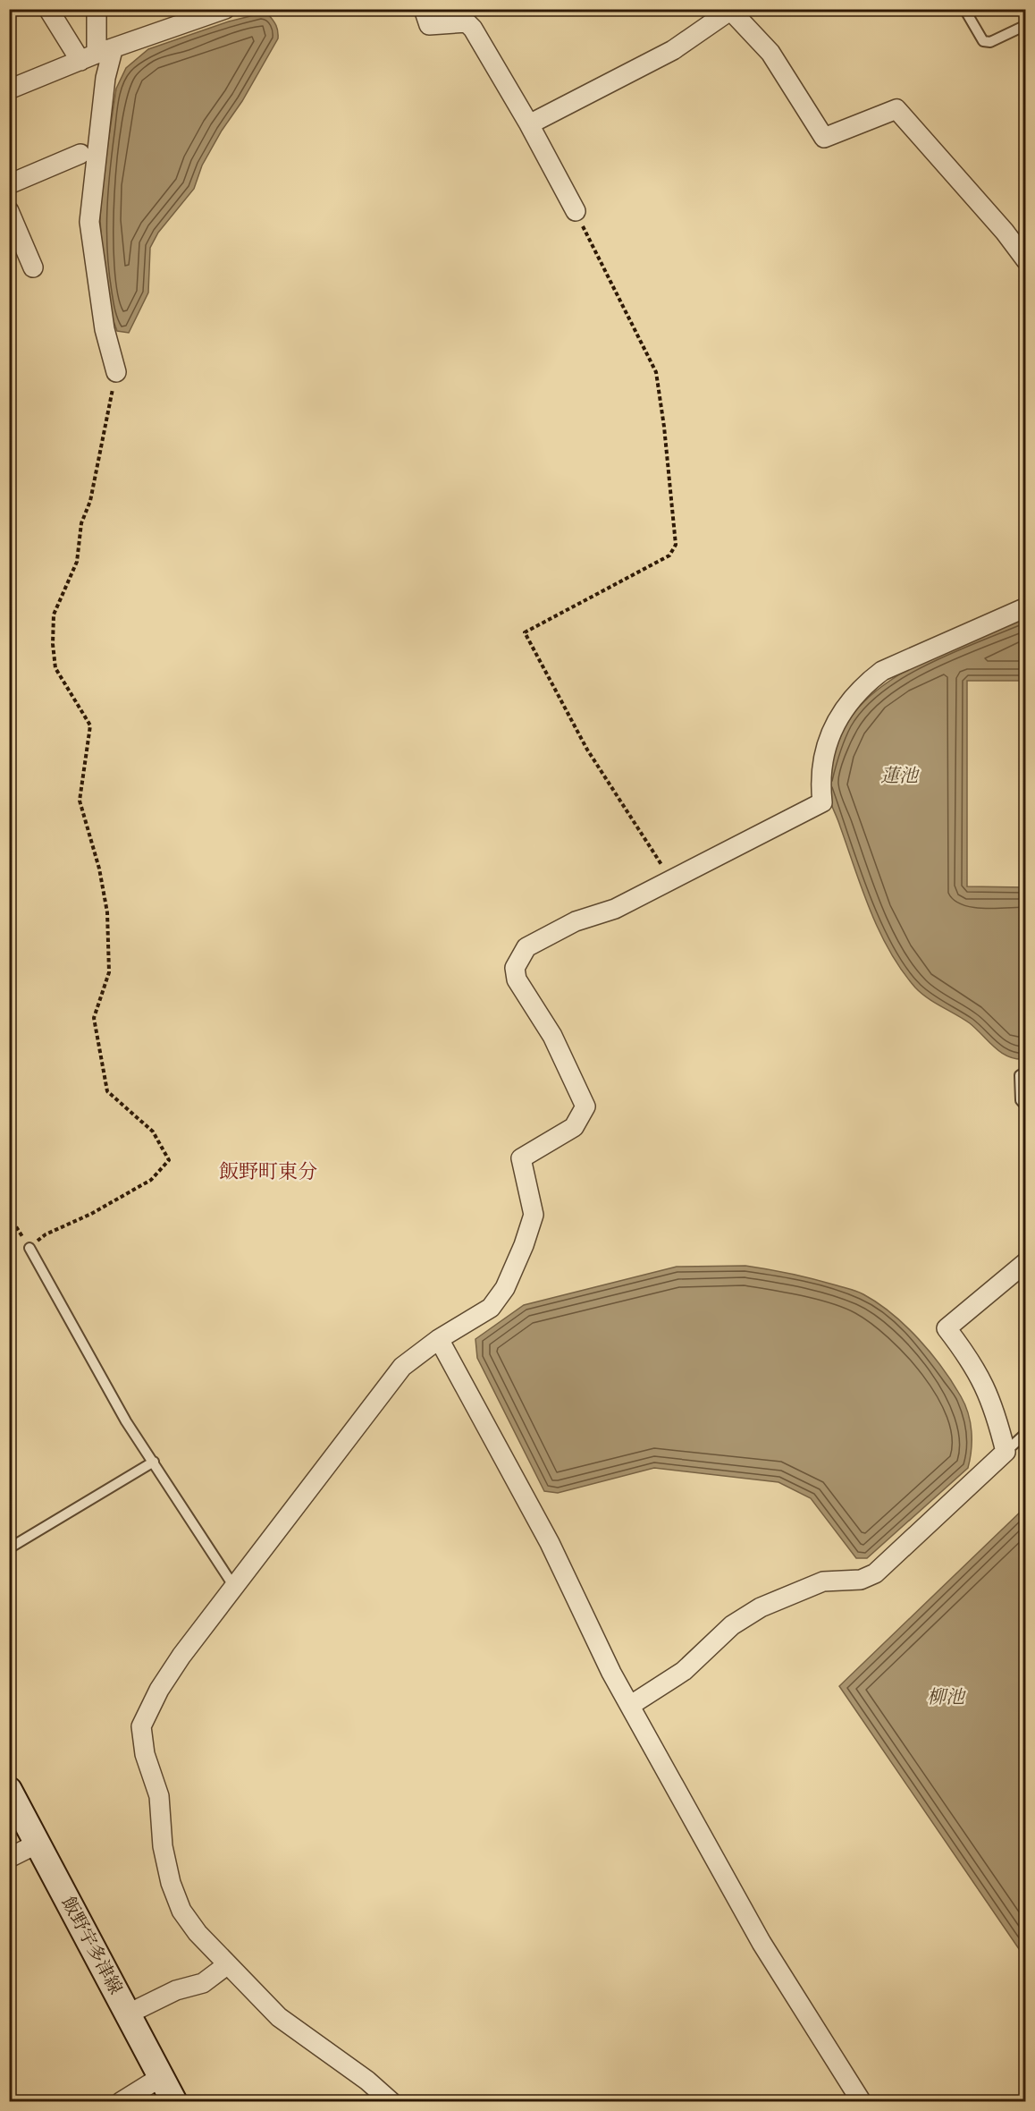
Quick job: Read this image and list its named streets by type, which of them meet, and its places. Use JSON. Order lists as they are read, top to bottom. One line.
{"streets":{"main road":["飯野宇多津線"]},"districts":["飯野町東分"],"water":["蓮池","柳池"]}
